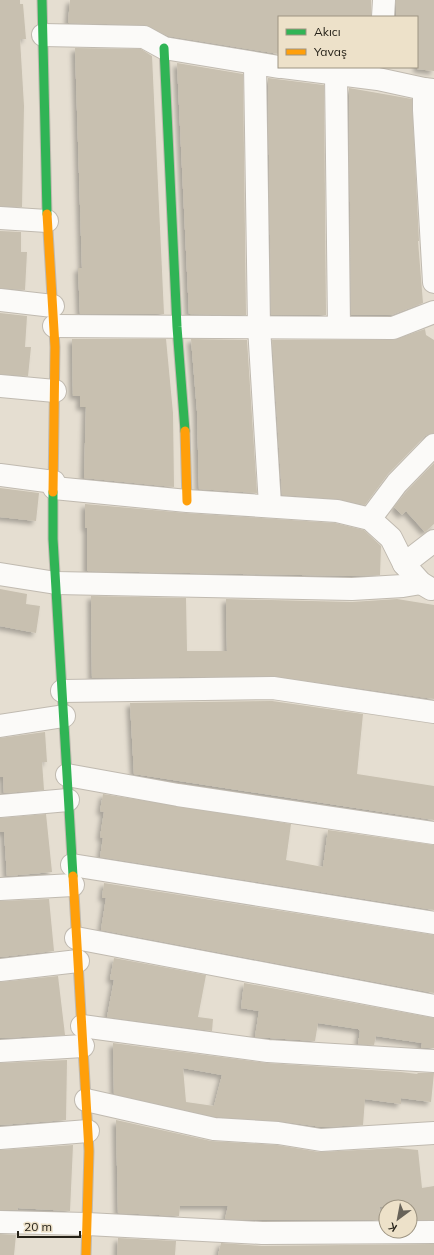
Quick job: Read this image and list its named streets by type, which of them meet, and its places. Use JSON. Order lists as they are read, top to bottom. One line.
{"legend":["Akıcı","Yavaş"],"scale_bar":"20 m","north":"bottom left"}
